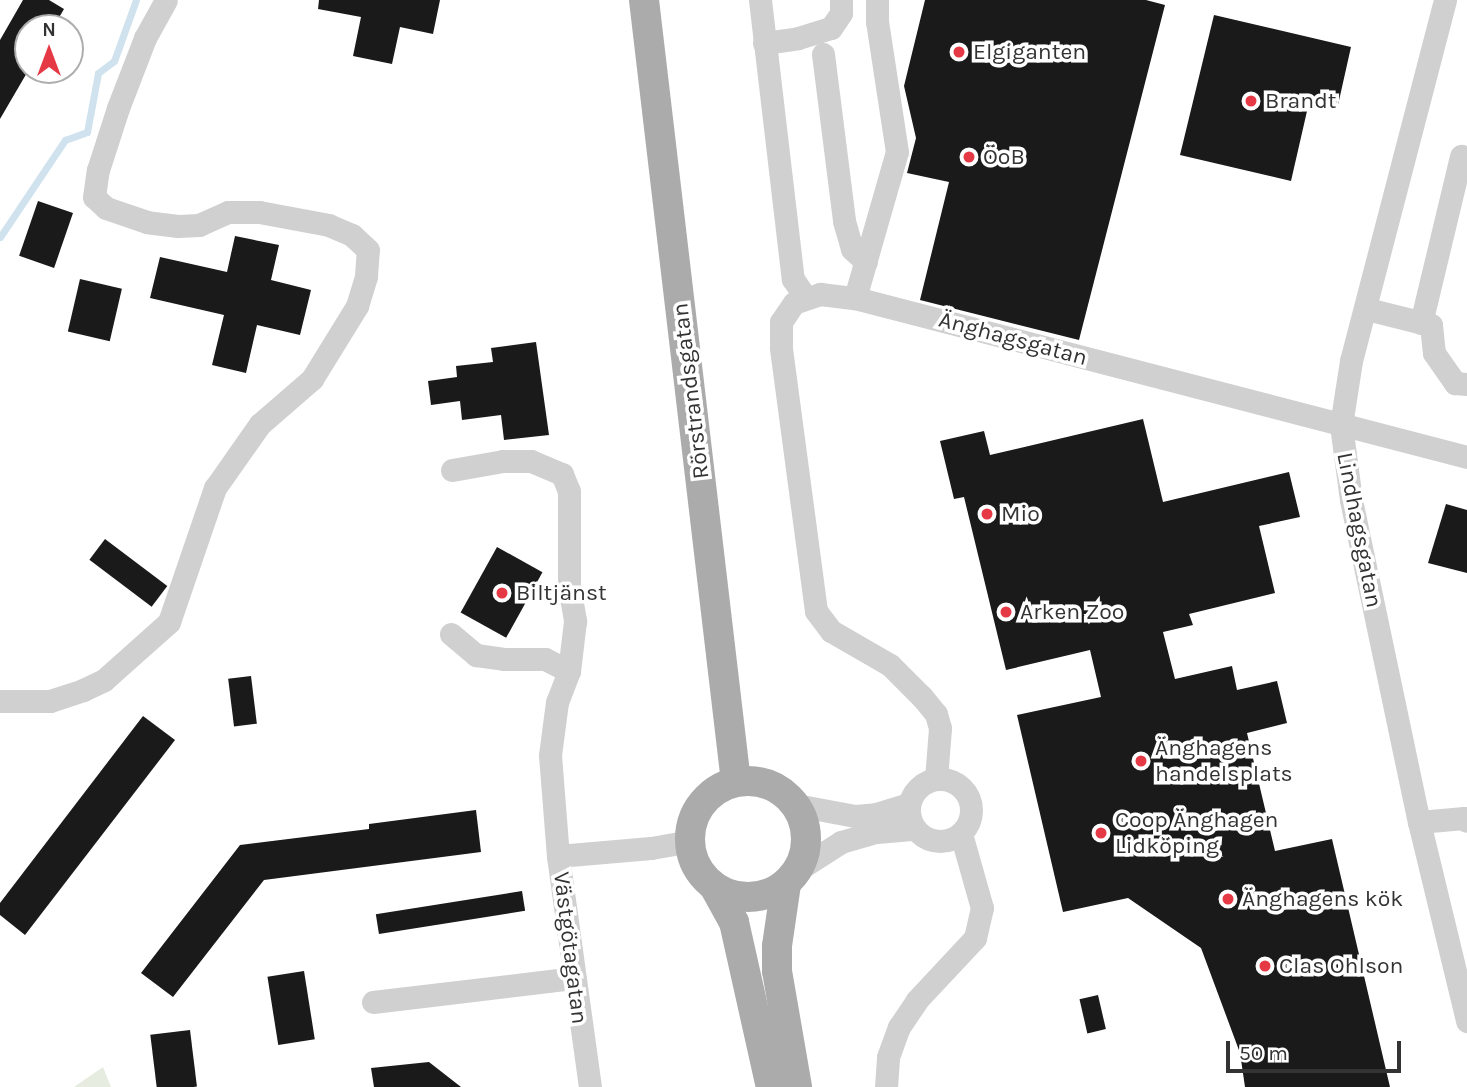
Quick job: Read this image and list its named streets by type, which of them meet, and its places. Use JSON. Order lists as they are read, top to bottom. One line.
{"streets":{"main road":["Rörstrandsgatan"],"street":["Änghagsgatan","Lindhagsgatan","Västgötagatan"]},"crossings":[["Änghagsgatan","Lindhagsgatan"],["Rörstrandsgatan","Västgötagatan"]],"places":["Elgiganten","Brandt","ÖoB","Mio","Biltjänst","Arken Zoo","Änghagens handelsplats","Coop Änghagen Lidköping","Änghagens kök","Clas Ohlson"],"scale_bar":"50 m","north":"top"}
